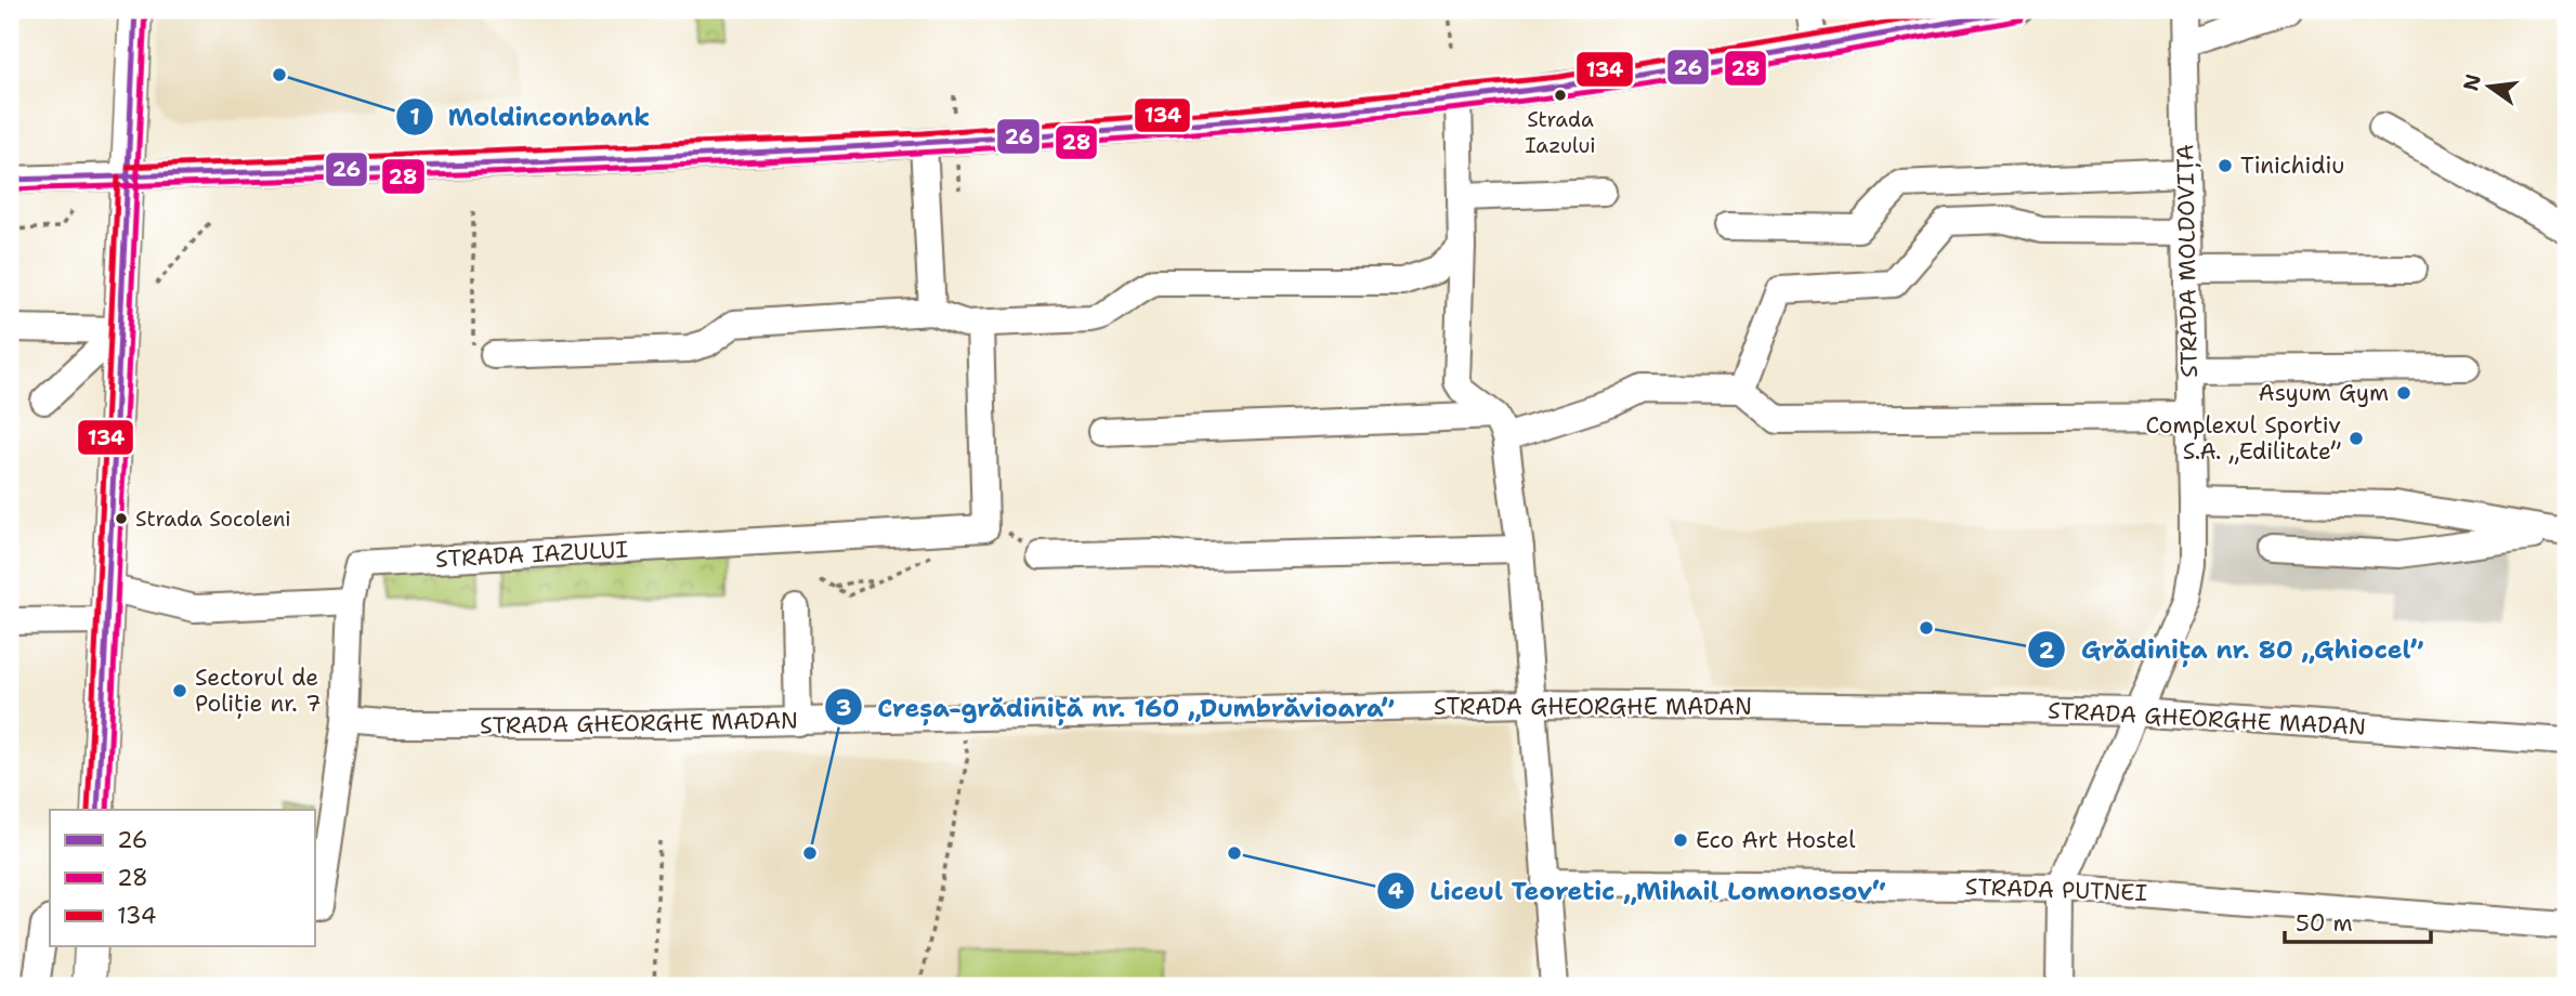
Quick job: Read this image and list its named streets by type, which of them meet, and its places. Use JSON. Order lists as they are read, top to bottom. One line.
{"streets":{"street":["STRADA MOLDOVIȚA","STRADA IAZULUI","STRADA GHEORGHE MADAN","STRADA PUTNEI"]},"crossings":[["STRADA MOLDOVIȚA","STRADA GHEORGHE MADAN"],["STRADA MOLDOVIȚA","STRADA PUTNEI"]],"places":["Moldinconbank","Strada Iazului","Tinichidiu","Asyum Gym","Complexul Sportiv S.A. „Edilitate”","Strada Socoleni","Grădinița nr. 80 „Ghiocel”","Sectorul de Poliție nr. 7","Eco Art Hostel","Creșa-grădiniță nr. 160 „Dumbrăvioara”","Liceul Teoretic „Mihail Lomonosov“"],"lines":["transit line 26","transit line 28","transit line 134"],"legend":["26","28","134"],"scale_bar":"50 m","north":"left"}
